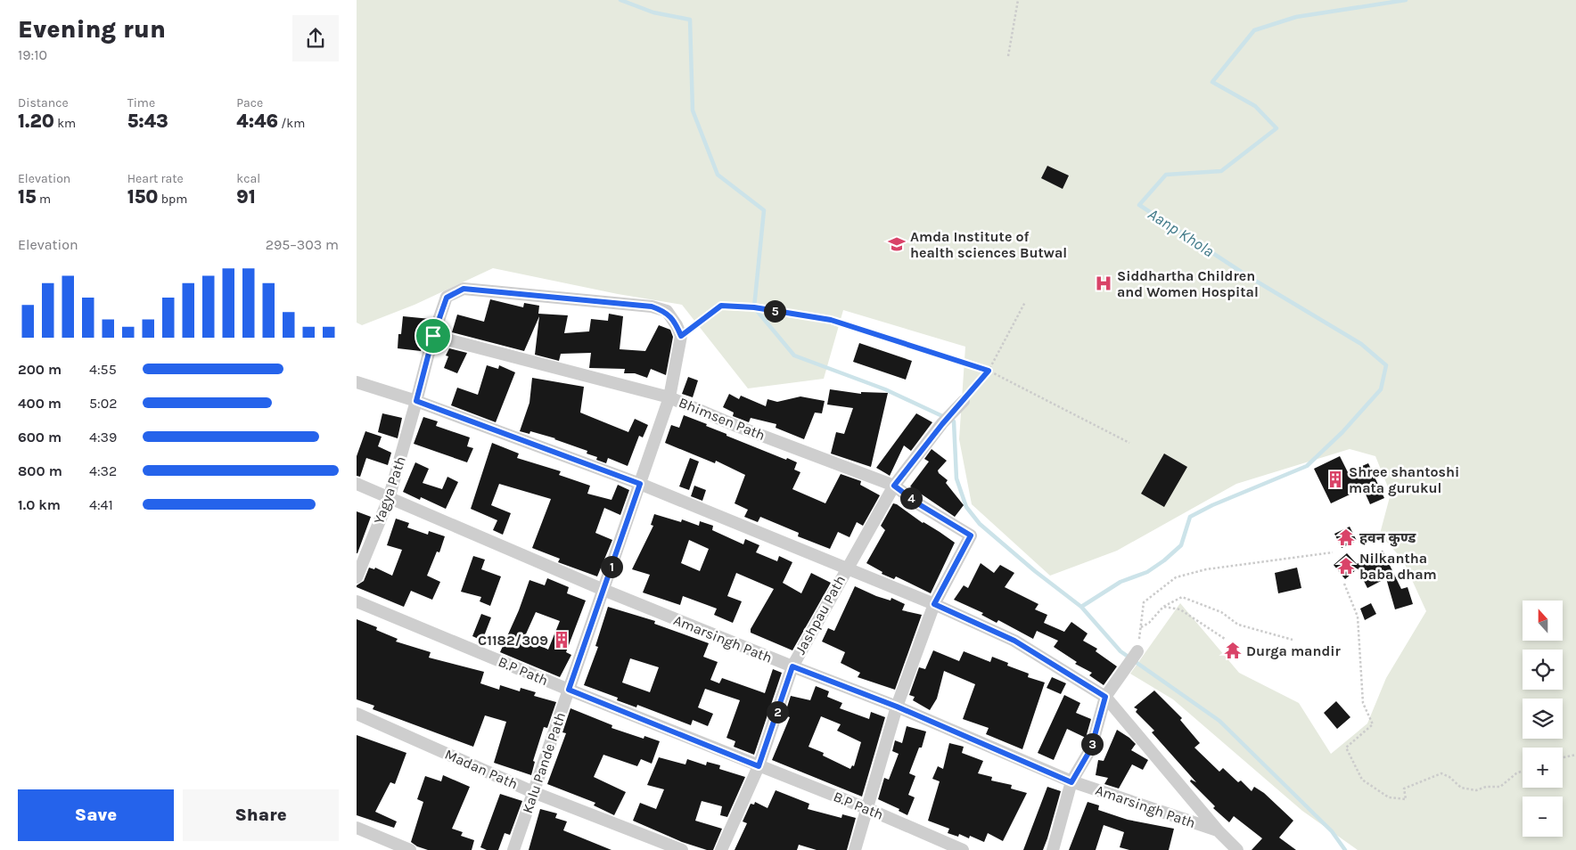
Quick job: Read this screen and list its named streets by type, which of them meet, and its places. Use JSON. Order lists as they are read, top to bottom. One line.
{"streets":{"street":["Bhimsen Path","Yagya Path","Jashpau Path","Amarsingh Path","B.P Path","Kalu Pande Path","Madan Path"]},"crossings":[["Bhimsen Path","Jashpau Path"],["Bhimsen Path","Kalu Pande Path"],["Yagya Path","Amarsingh Path"],["Jashpau Path","Amarsingh Path"],["Jashpau Path","B.P Path"],["Amarsingh Path","Kalu Pande Path"],["B.P Path","Kalu Pande Path"],["Kalu Pande Path","Madan Path"]],"water":["Aanp Khola"],"places":{"school or university":["Amda Institute of health sciences Butwal"],"hospital":["Siddhartha Children and Women Hospital"],"building":["Shree shantoshi mata gurukul","C1182/309"],"temple":["हवन कुण्ड","Nilkantha baba dham","Durga mandir"]},"north":"top","page":{"heading":["Evening run","19:10"],"stats":[["Distance","1.20 km"],["Time","5:43"],["Pace","4:46 /km"],["Elevation","15 m"],["Heart rate","150 bpm"],["kcal","91"]],"chart":["Elevation","295–303 m"],"pins":["5","4","1","2","3"],"list":[{"name":"200 m","note":"4:55"},{"name":"400 m","note":"5:02"},{"name":"600 m","note":"4:39"},{"name":"800 m","note":"4:32"},{"name":"1.0 km","note":"4:41"}],"map_buttons":["+","−"],"buttons":["Save","Share"]}}
